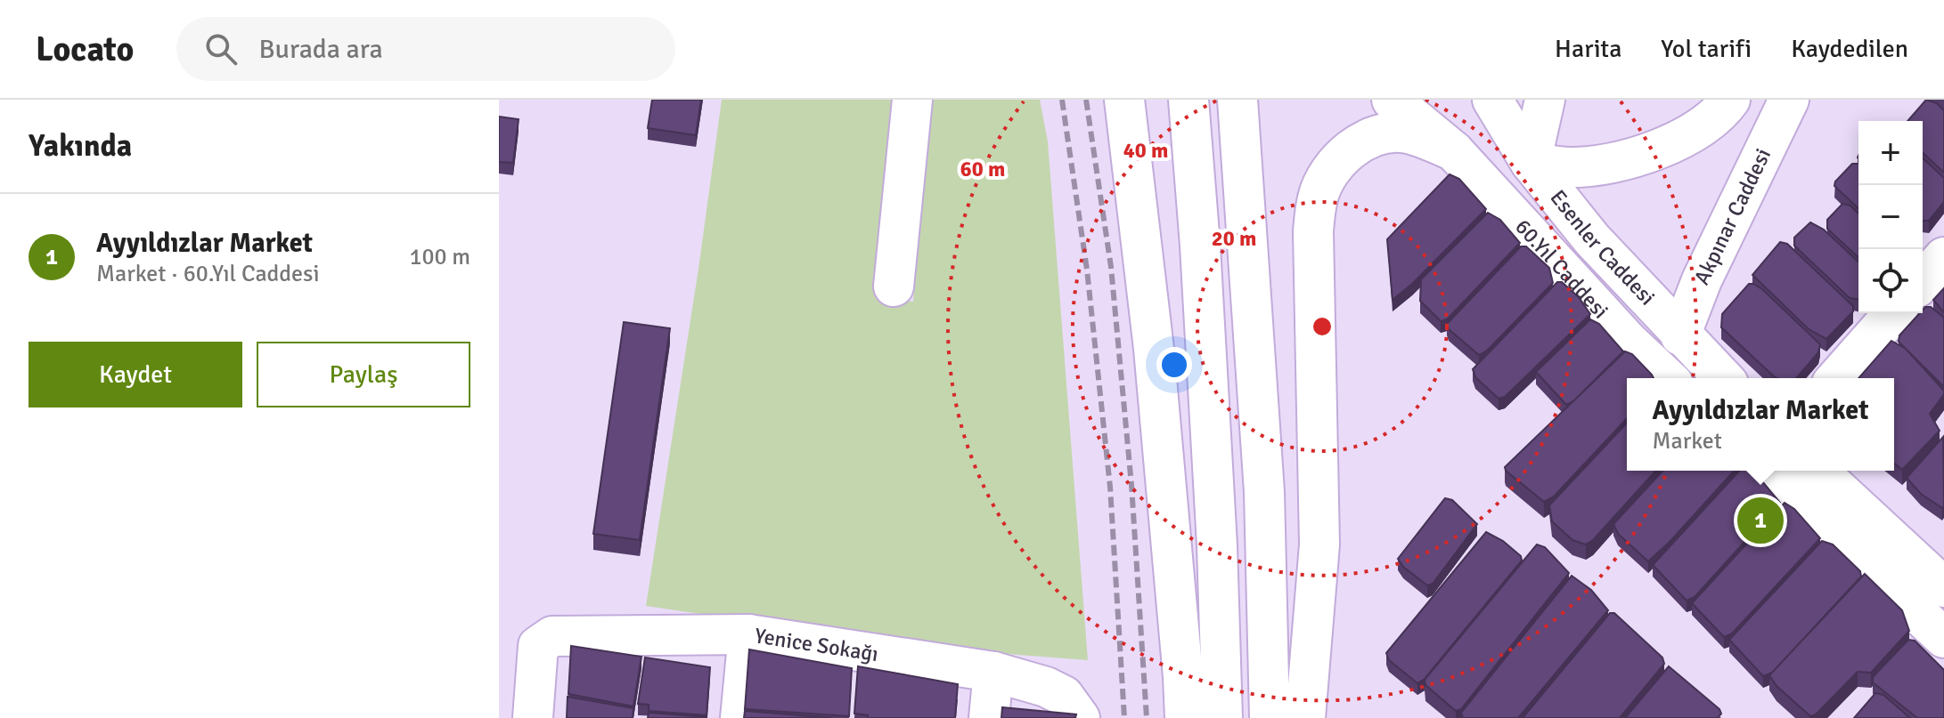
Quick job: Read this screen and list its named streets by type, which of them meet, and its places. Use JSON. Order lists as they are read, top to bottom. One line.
{"streets":{"main road":["Akpınar Caddesi","Esenler Caddesi","60.Yıl Caddesi","Yenice Sokağı"]},"crossings":[["Akpınar Caddesi","Esenler Caddesi"]],"page":{"header":"Locato","search":"Burada ara","nav":["Harita","Yol tarifi","Kaydedilen"],"heading":"Yakında","map_buttons":["+","−"],"list":[{"mark":"1","name":"Ayyıldızlar Market","note":"Market · 60.Yıl Caddesi","value":"100 m"}],"buttons":["Kaydet","Paylaş"],"popup":["Ayyıldızlar Market","Market"],"pins":"1"},"rings":["40 m","60 m","20 m"]}
